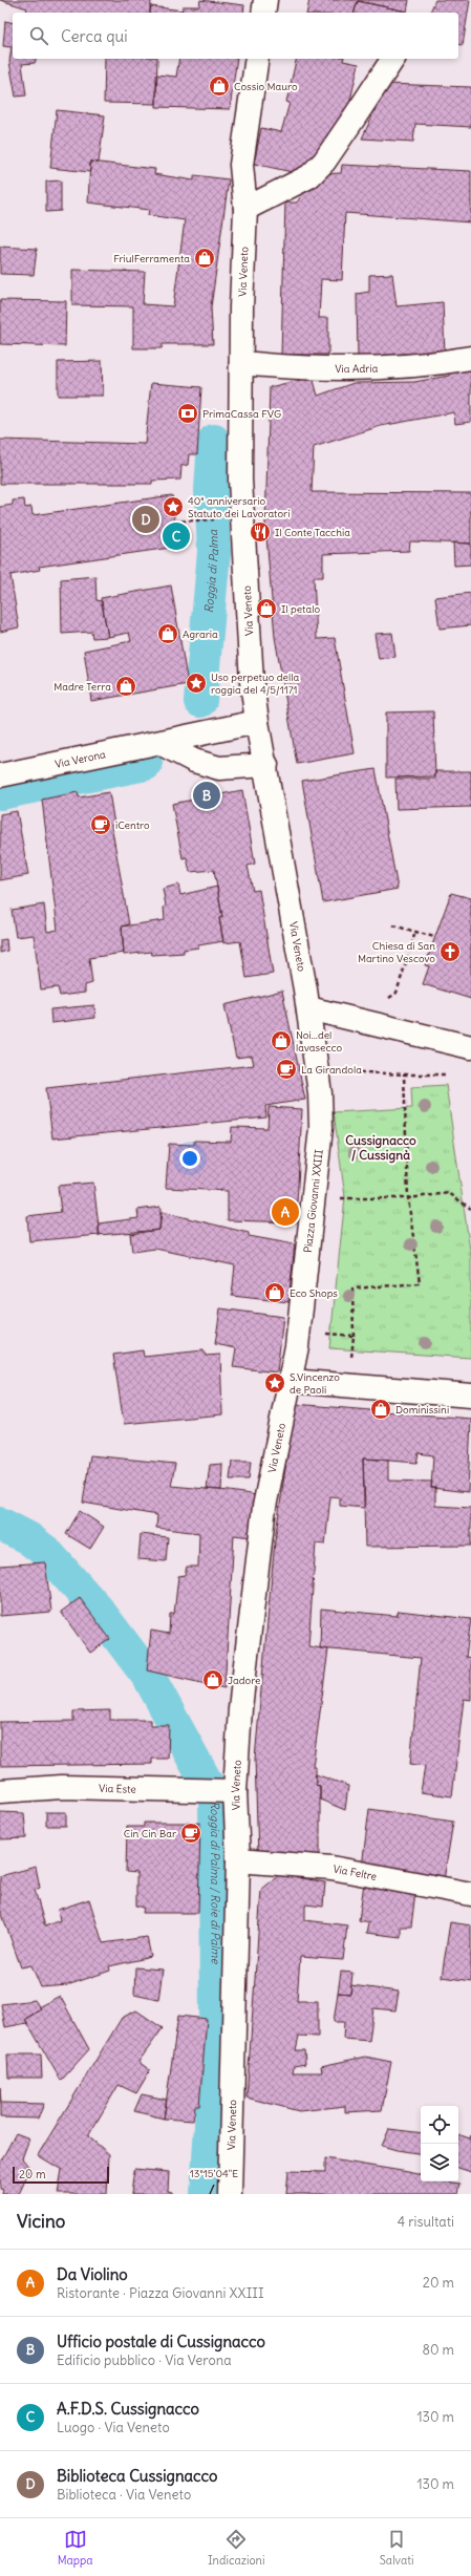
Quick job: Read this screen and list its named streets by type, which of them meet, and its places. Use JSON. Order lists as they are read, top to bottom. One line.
{"streets":{"street":["Via Veneto","Via Adria","Via Verona","Piazza Giovanni XXIII","Via Este","Via Feltre"]},"crossings":[["Via Veneto","Via Adria"],["Via Veneto","Via Verona"],["Via Veneto","Piazza Giovanni XXIII"],["Via Veneto","Via Este"],["Via Veneto","Via Feltre"]],"districts":["Cussignacco / Cussignà"],"water":["Roggia di Palma","Roggia di Palma / Roie di Palme"],"places":{"shop":["Cossio Mauro","FriulFerramenta","Il petalo","Agraria","Madre Terra","Noi...del lavasecco","Eco Shops","Dominissini","Jadore"],"bank":["PrimaCassa FVG"],"place":["40° anniversario Statuto dei Lavoratori","Uso perpetuo della roggia del 4/5/1171","S.Vincenzo de Paoli"],"restaurant":["Il Conte Tacchia"],"cafe":["iCentro","La Girandola","Cin Cin Bar"],"church":["Chiesa di San Martino Vescovo"]},"scale_bar":"20 m","page":{"search":"Cerca qui","pins":["D","C","B","A"],"scale":"20 m","heading":["Vicino","4 risultati"],"list":[{"mark":"A","name":"Da Violino","note":"Ristorante · Piazza Giovanni XXIII","value":"20 m"},{"mark":"B","name":"Ufficio postale di Cussignacco","note":"Edificio pubblico · Via Verona","value":"80 m"},{"mark":"C","name":"A.F.D.S. Cussignacco","note":"Luogo · Via Veneto","value":"130 m"},{"mark":"D","name":"Biblioteca Cussignacco","note":"Biblioteca · Via Veneto","value":"130 m"}],"nav":["Mappa","Indicazioni","Salvati"]},"coordinates":["13°15'04\"E"]}
